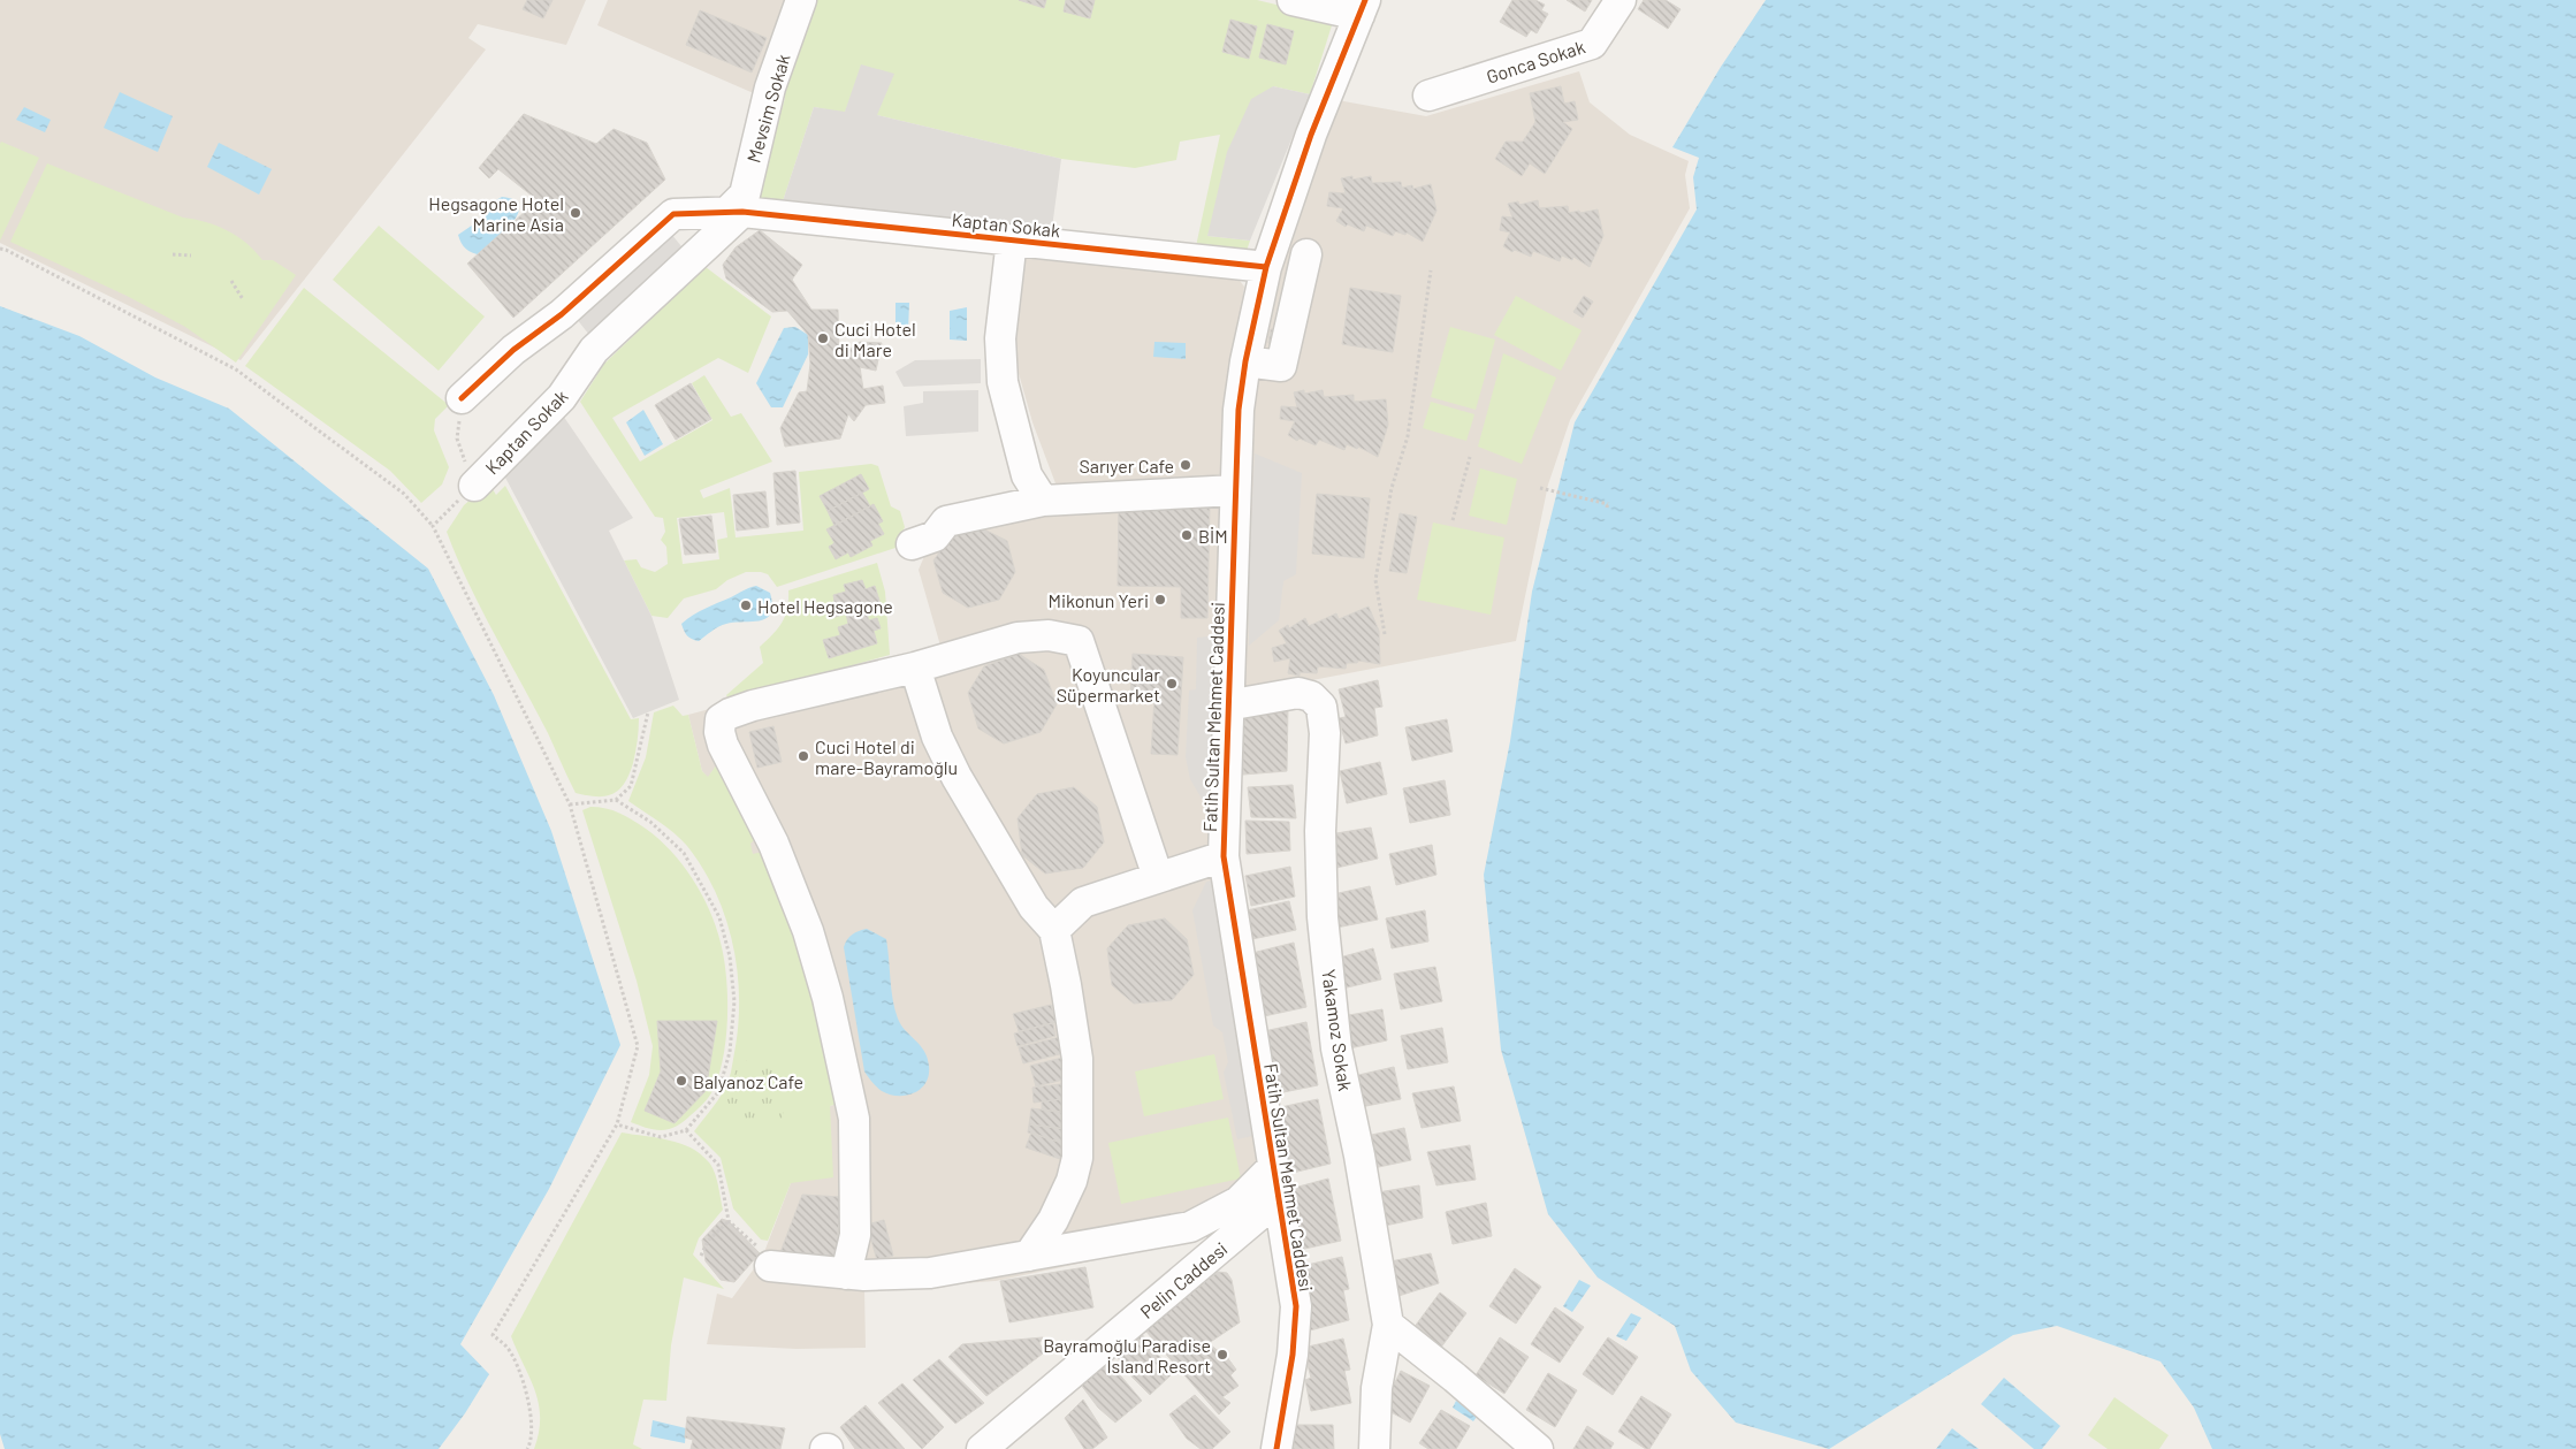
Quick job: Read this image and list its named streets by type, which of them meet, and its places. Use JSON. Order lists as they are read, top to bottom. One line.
{"streets":{"street":["Gonca Sokak","Mevsim Sokak","Kaptan Sokak","Fatih Sultan Mehmet Caddesi","Yakamoz Sokak","Pelin Caddesi"]},"crossings":[["Mevsim Sokak","Kaptan Sokak"],["Kaptan Sokak","Fatih Sultan Mehmet Caddesi"],["Fatih Sultan Mehmet Caddesi","Yakamoz Sokak"],["Fatih Sultan Mehmet Caddesi","Pelin Caddesi"]],"places":["Hegsagone Hotel Marine Asia","Cuci Hotel di Mare","Sarıyer Cafe","BİM","Mikonun Yeri","Hotel Hegsagone","Koyuncular Süpermarket","Cuci Hotel di mare-Bayramoğlu","Balyanoz Cafe","Bayramoğlu Paradise İsland Resort"]}
